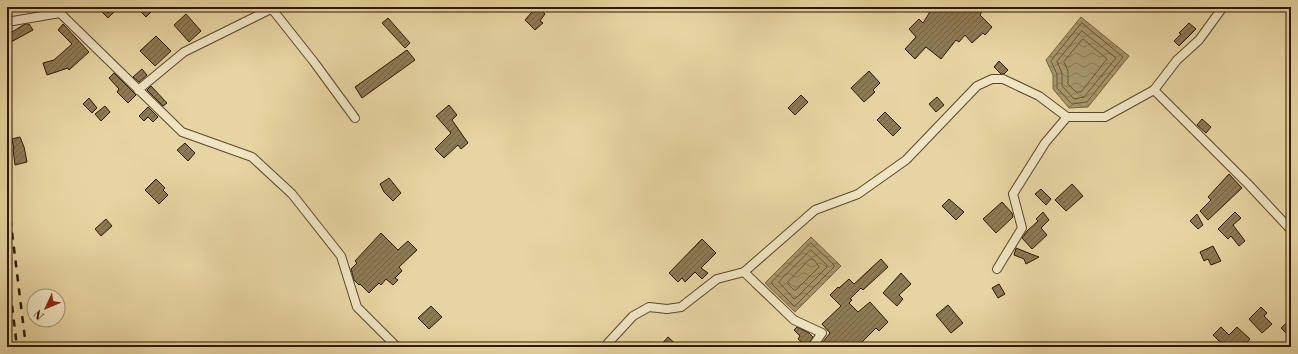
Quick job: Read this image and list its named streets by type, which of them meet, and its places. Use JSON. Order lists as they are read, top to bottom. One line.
{"north":"bottom left"}
